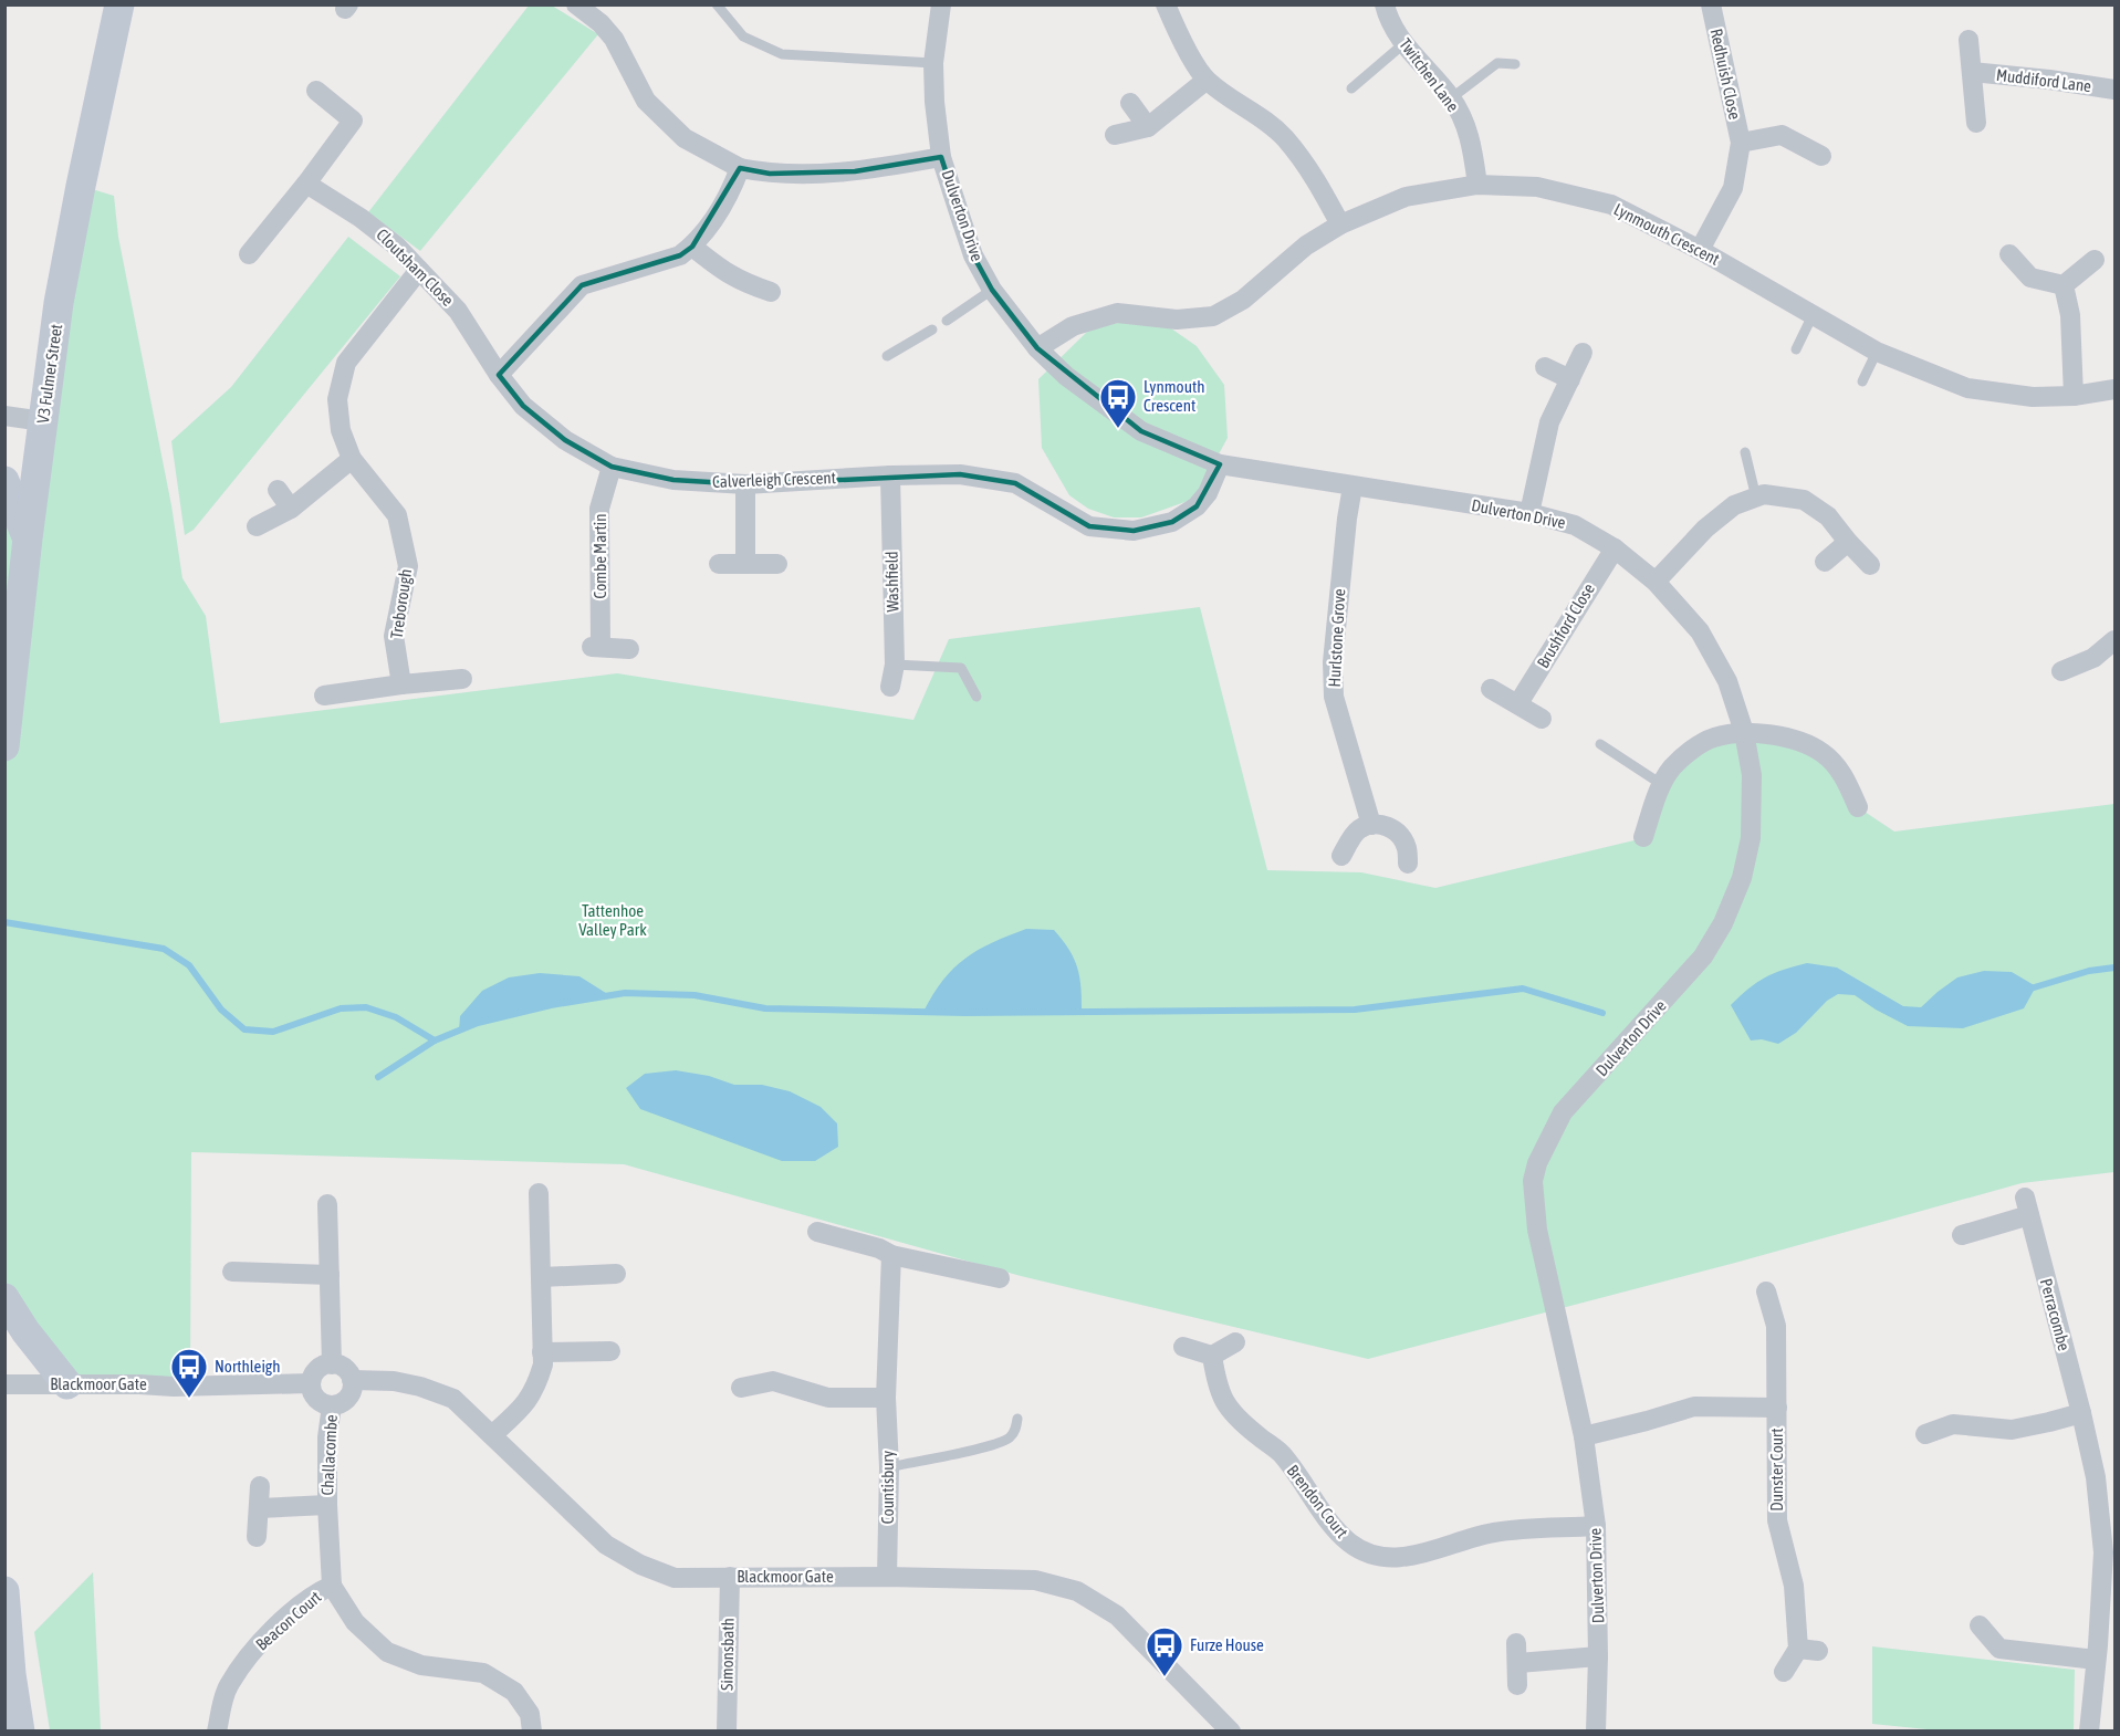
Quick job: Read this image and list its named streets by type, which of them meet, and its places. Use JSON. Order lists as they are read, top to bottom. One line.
{"streets":{"street":["Redhuish Close","Twitchen Lane","Muddiford Lane","Dulverton Drive","Lynmouth Crescent","Cloutsham Close","V3 Fulmer Street","Calverleigh Crescent","Combe Martin","Washfield","Treborough","Brushford Close","Hurlstone Grove","Perracombe","Blackmoor Gate","Challacombe","Dunster Court","Countisbury","Brendon Court","Beacon Court","Simonsbath"]},"crossings":[["Redhuish Close","Lynmouth Crescent"],["Twitchen Lane","Lynmouth Crescent"],["Dulverton Drive","Lynmouth Crescent"],["Dulverton Drive","Calverleigh Crescent"],["Dulverton Drive","Brushford Close"],["Dulverton Drive","Hurlstone Grove"],["Dulverton Drive","Dunster Court"],["Dulverton Drive","Brendon Court"],["Cloutsham Close","Calverleigh Crescent"],["Cloutsham Close","Treborough"],["Calverleigh Crescent","Combe Martin"],["Calverleigh Crescent","Washfield"],["Blackmoor Gate","Challacombe"],["Blackmoor Gate","Countisbury"],["Blackmoor Gate","Simonsbath"],["Challacombe","Beacon Court"]],"parks":["Tattenhoe Valley Park"],"places":{"bus stop":["Lynmouth Crescent","Northleigh","Furze House"]}}
